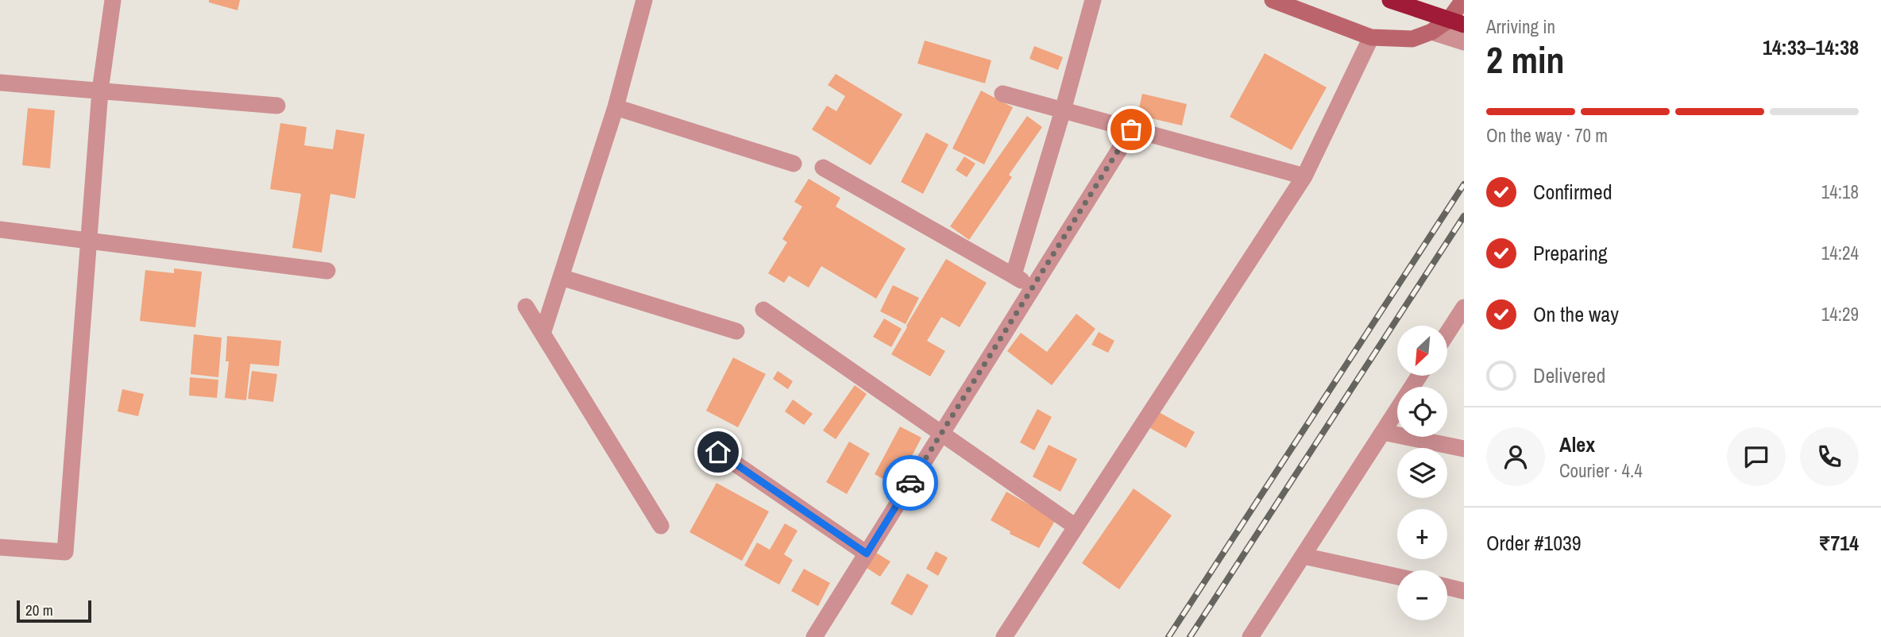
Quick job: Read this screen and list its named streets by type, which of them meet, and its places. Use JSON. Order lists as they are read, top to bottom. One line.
{"scale_bar":"20 m","north":"bottom left","page":{"heading":["2 min","Arriving in","14:33–14:38"],"panel":["Alex","Courier · 4.4","Order #1039","₹714"],"bar":"On the way · 70 m","list":[["Confirmed","14:18"],["Preparing","14:24"],["On the way","14:29"],"Delivered"],"map_buttons":["+","−"],"scale":"20 m"}}
